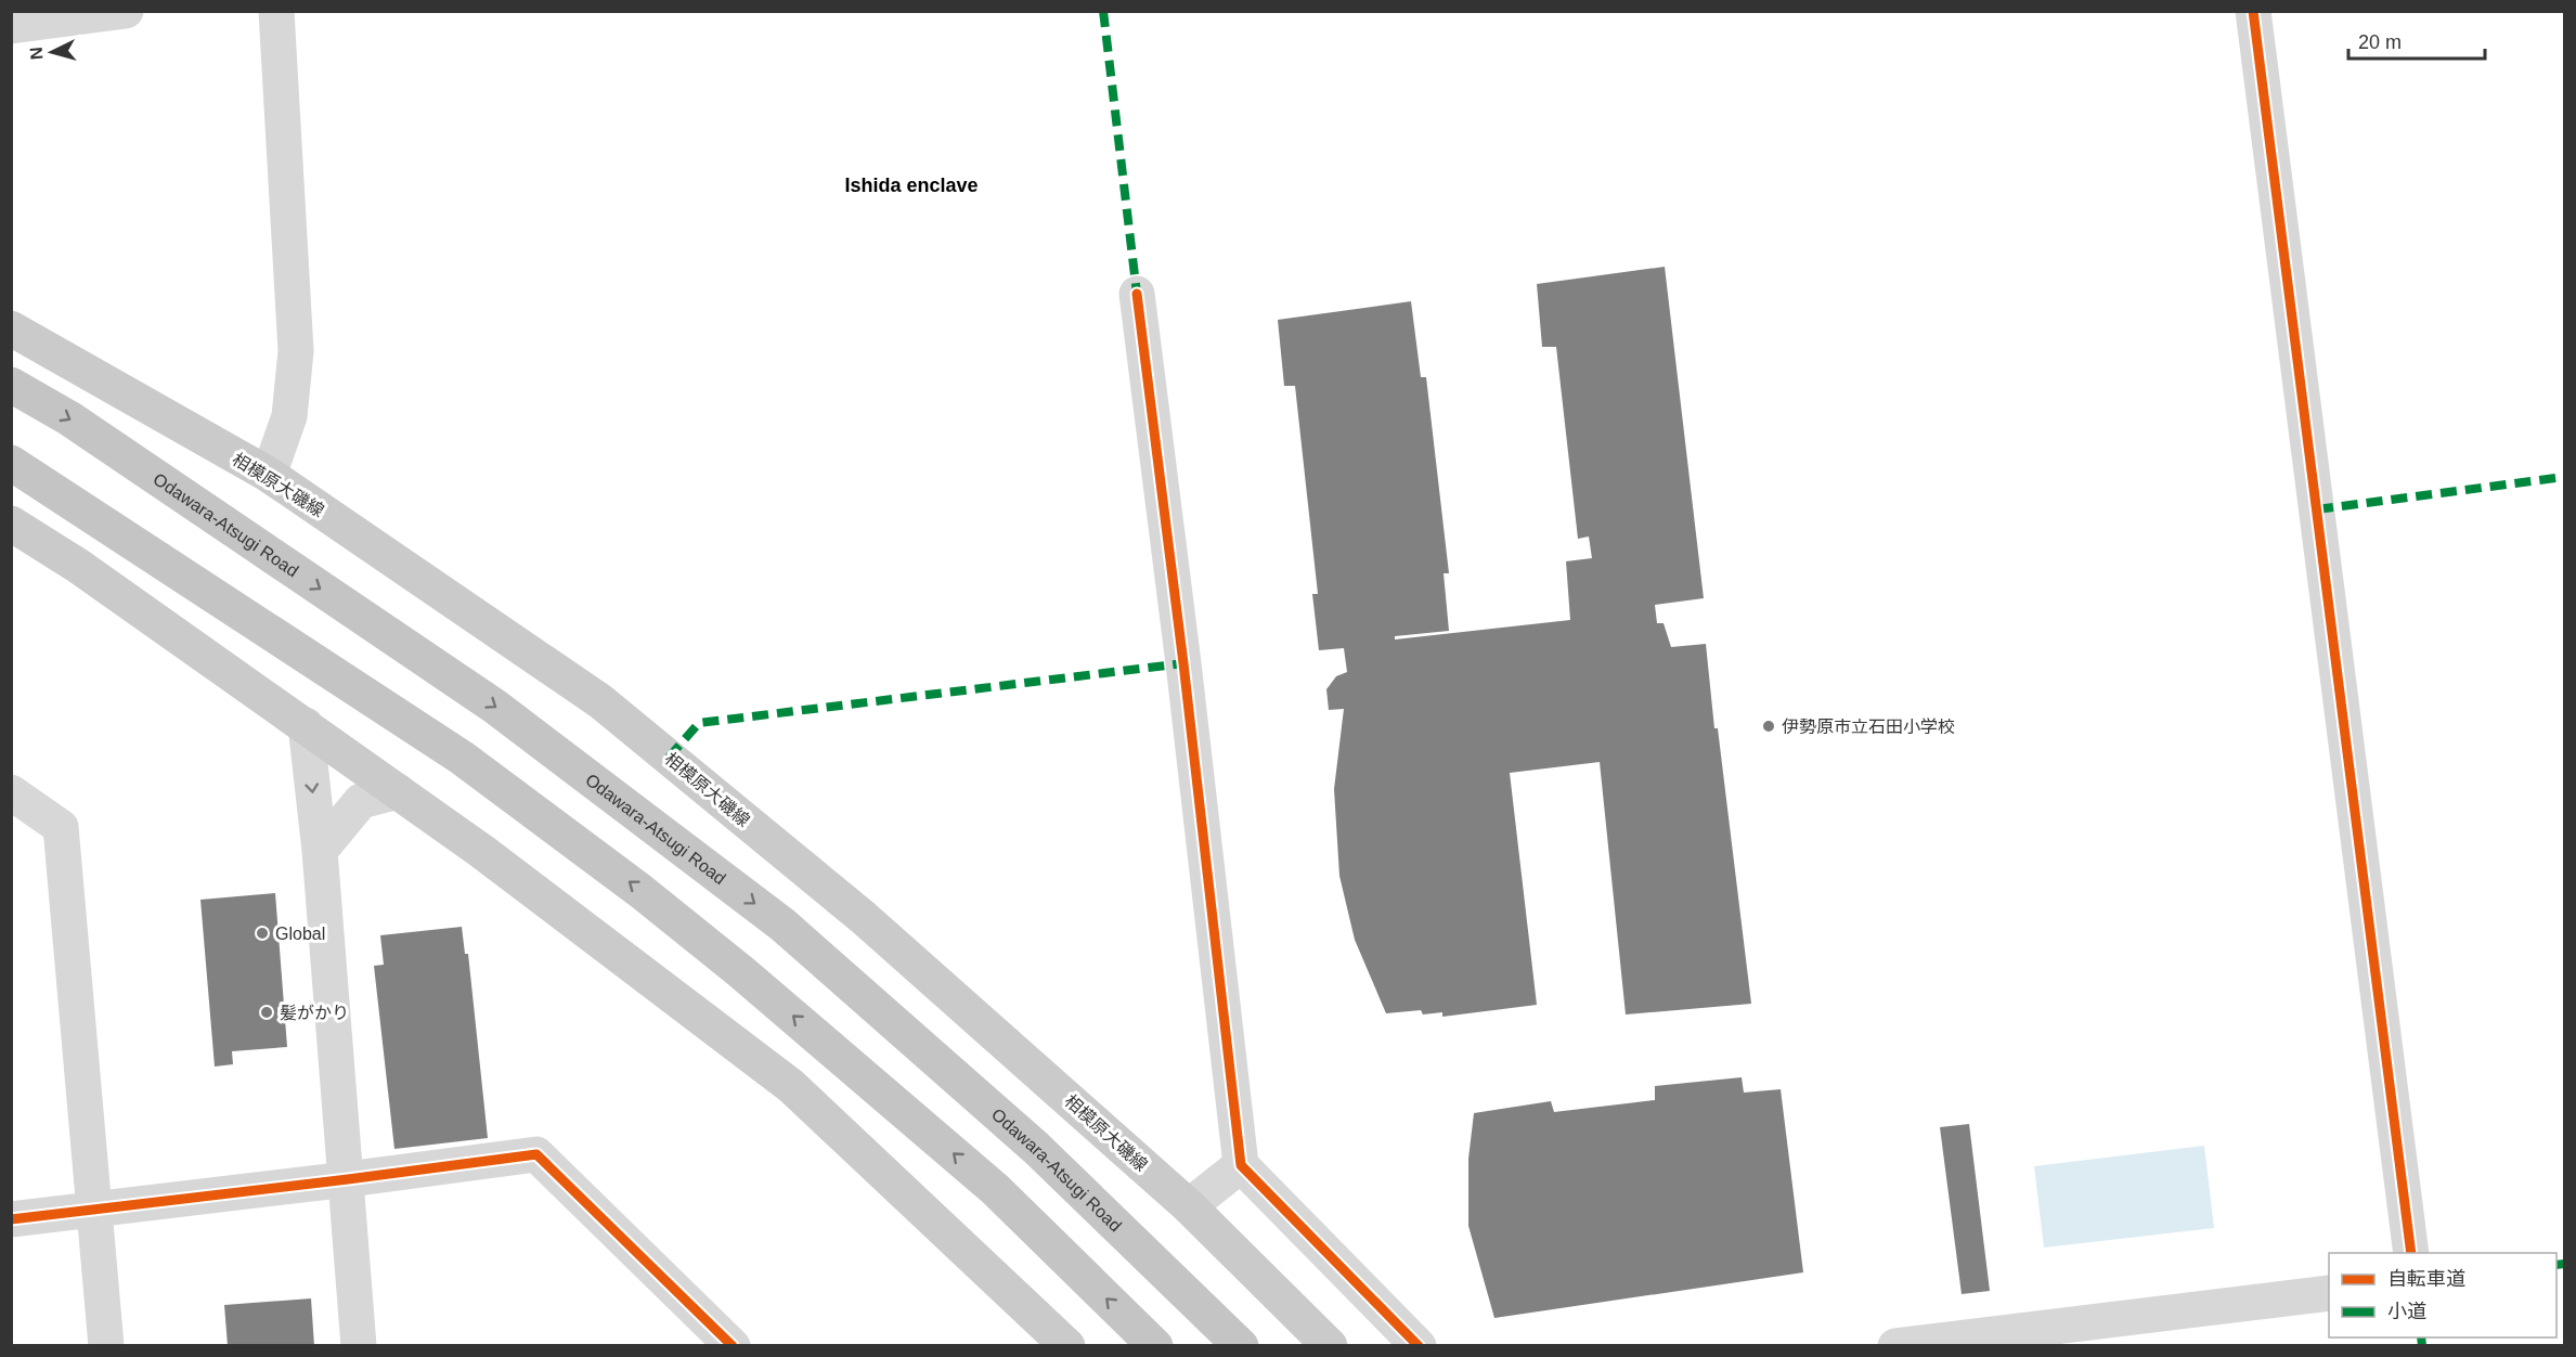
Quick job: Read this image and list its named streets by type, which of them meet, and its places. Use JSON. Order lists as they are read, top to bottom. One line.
{"streets":{"highway":["Odawara-Atsugi Road"],"main road":["相模原大磯線"]},"districts":["Ishida enclave"],"places":["伊勢原市立石田小学校","Global","髪がかり"],"legend":["自転車道","小道"],"scale_bar":"20 m","north":"left"}
